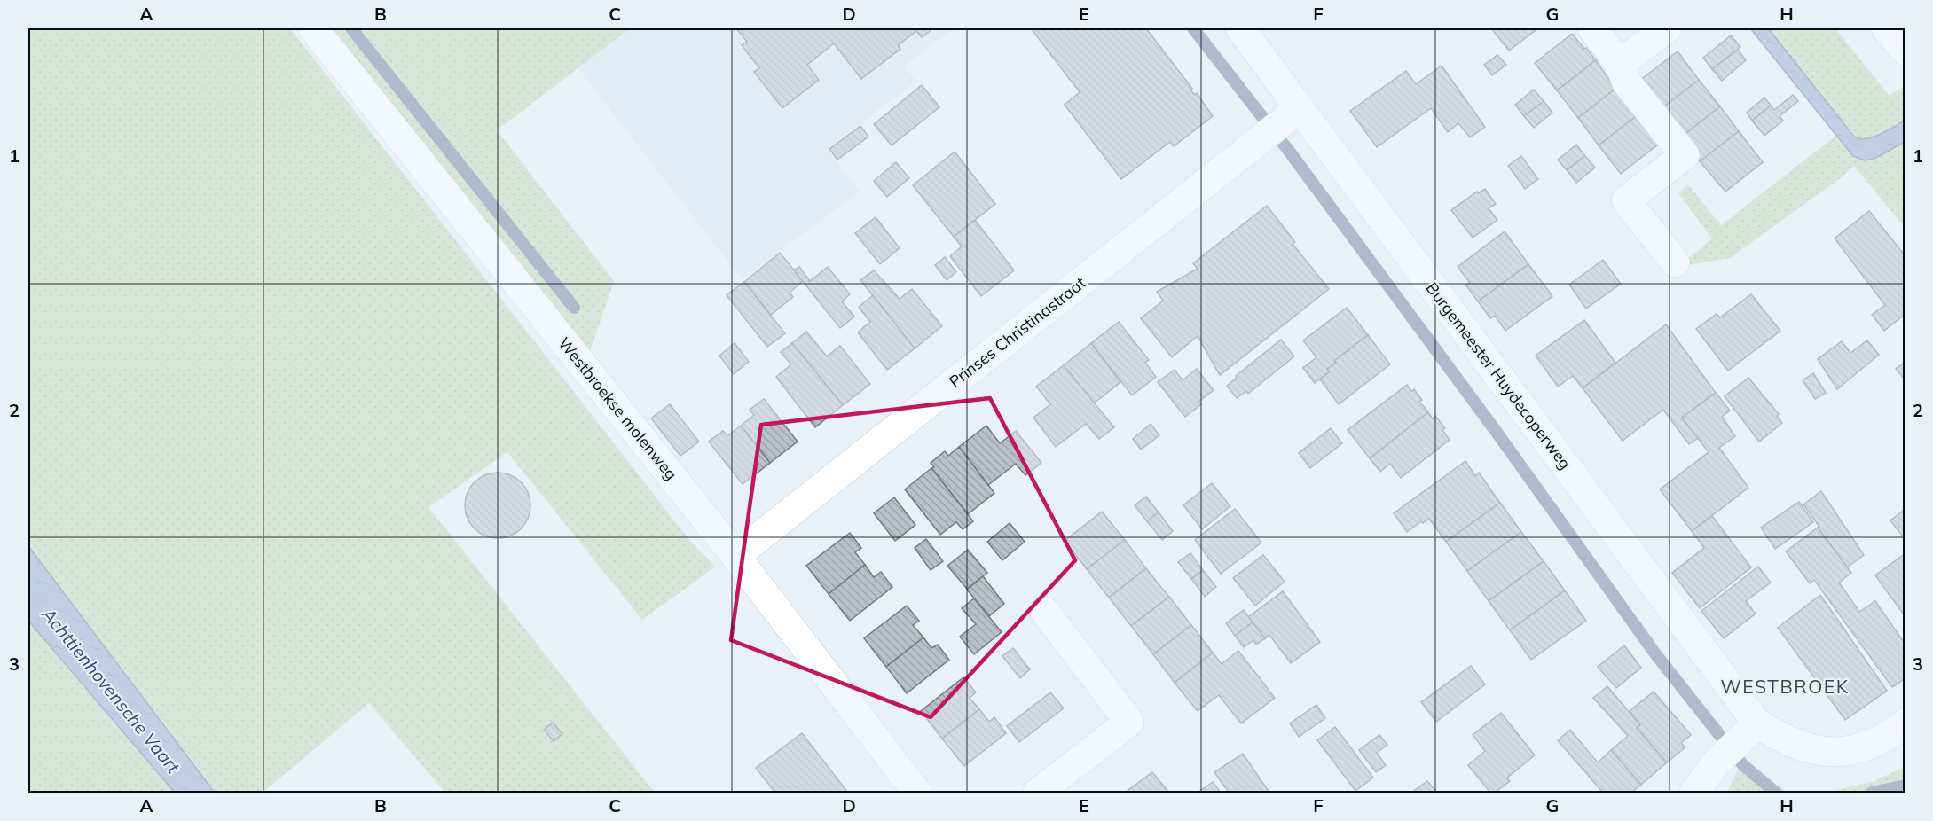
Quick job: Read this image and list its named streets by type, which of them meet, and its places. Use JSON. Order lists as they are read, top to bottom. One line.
{"streets":{"street":["Prinses Christinastraat","Burgemeester Huydecoperweg","Westbroekse molenweg"]},"crossings":[["Prinses Christinastraat","Burgemeester Huydecoperweg"],["Prinses Christinastraat","Westbroekse molenweg"]],"districts":["WESTBROEK"],"water":["Achttienhovensche Vaart"],"grid":{"columns":["A","B","C","D","E","F","G","H"],"rows":["1","2","3"]}}
